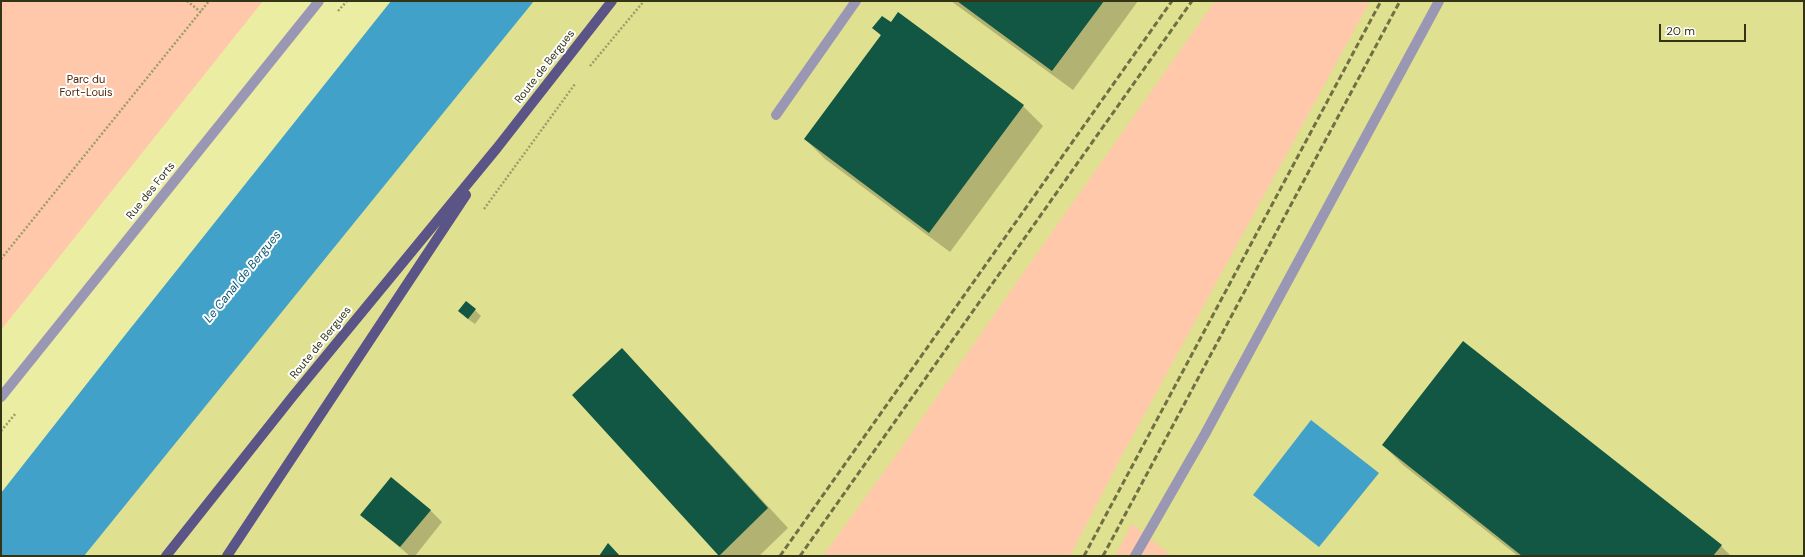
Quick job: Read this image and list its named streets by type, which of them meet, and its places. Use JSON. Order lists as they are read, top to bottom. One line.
{"streets":{"main road":["Route de Bergues"],"street":["Rue des Forts"]},"water":["Le Canal de Bergues"],"parks":["Parc du Fort-Louis"],"scale_bar":"20 m"}
